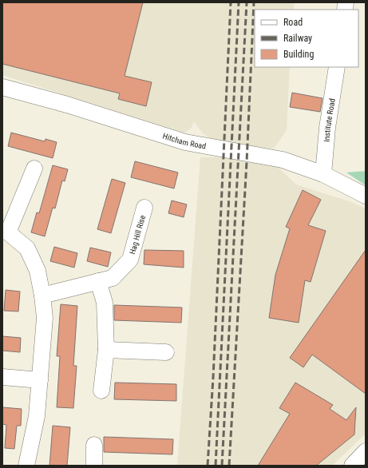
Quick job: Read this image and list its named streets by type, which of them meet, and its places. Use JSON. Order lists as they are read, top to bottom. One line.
{"streets":{"street":["Institute Road","Hitcham Road","Hag Hill Rise"]},"crossings":[["Institute Road","Hitcham Road"]],"legend":["Road","Railway","Building"]}
